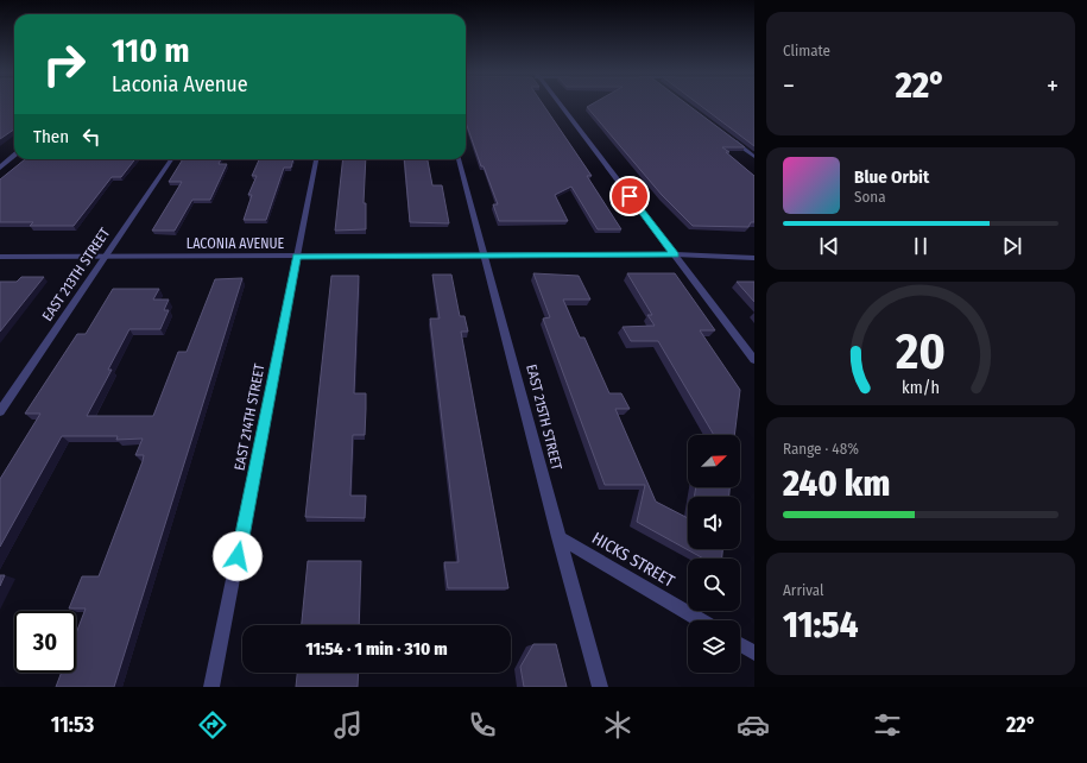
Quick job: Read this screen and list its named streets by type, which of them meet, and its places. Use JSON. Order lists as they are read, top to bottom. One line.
{"streets":{"street":["LACONIA AVENUE","EAST 213TH STREET","EAST 214TH STREET","EAST 215TH STREET","HICKS STREET"]},"crossings":[["LACONIA AVENUE","EAST 213TH STREET"],["LACONIA AVENUE","EAST 214TH STREET"],["LACONIA AVENUE","EAST 215TH STREET"],["EAST 215TH STREET","HICKS STREET"]],"north":"top right","page":{"tile":["Climate",["Range · 48%","240 km"],["Arrival","11:54"]],"turn":["110 m","Laconia Avenue"],"heat":["−","22°","+"],"then":"Then","song":["Blue Orbit","Sona"],"limit":"30","trip":"11:54 · 1 min · 310 m","tabs":["11:53","22°"],"gauge":["20","km/h"]}}
